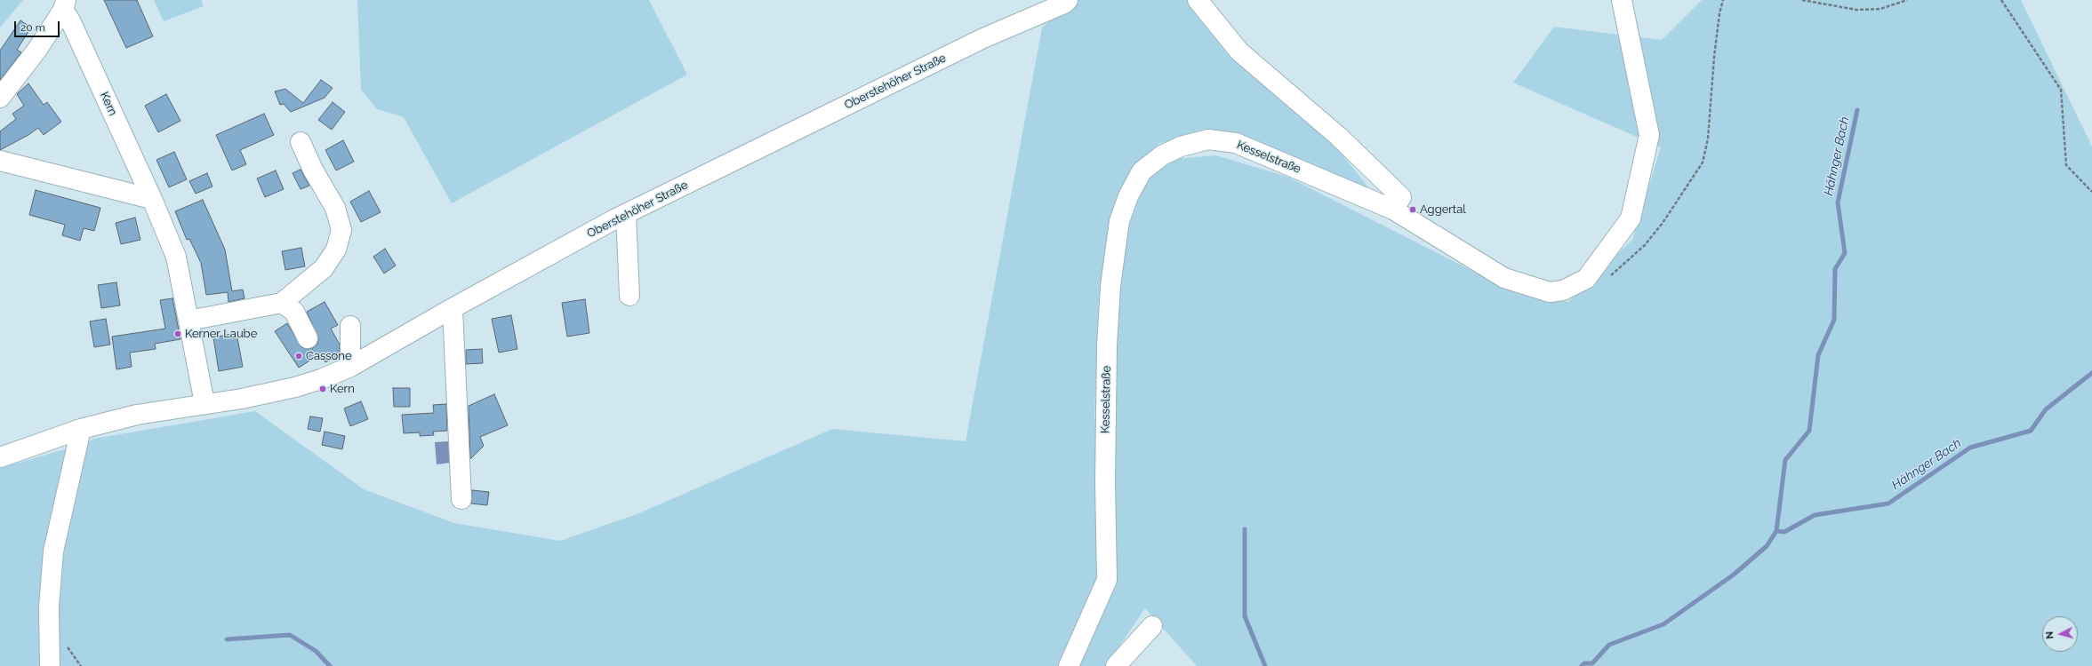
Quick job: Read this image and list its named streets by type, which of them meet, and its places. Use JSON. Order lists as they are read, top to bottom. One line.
{"streets":{"street":["Oberstehöher Straße","Kern","Kesselstraße"]},"crossings":[["Oberstehöher Straße","Kern"]],"water":["Hähnger Bach"],"places":["Aggertal","Kerner Laube","Cassone","Kern"],"scale_bar":"20 m","north":"left"}
